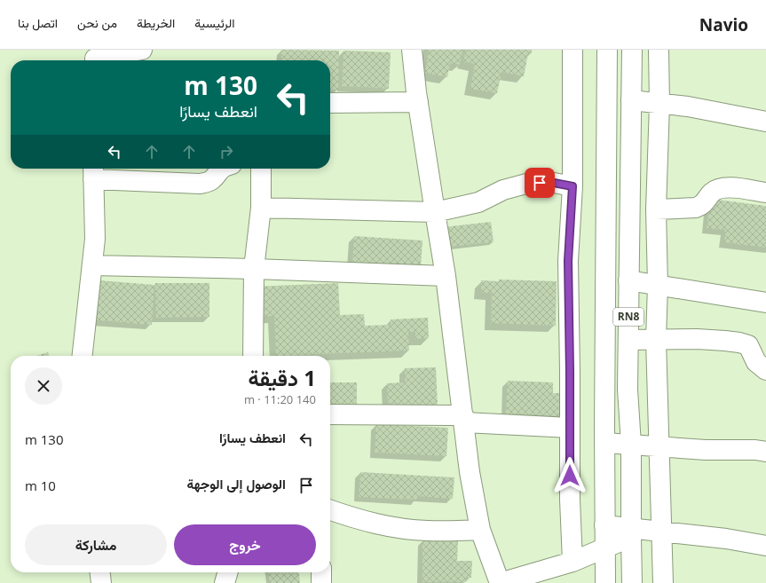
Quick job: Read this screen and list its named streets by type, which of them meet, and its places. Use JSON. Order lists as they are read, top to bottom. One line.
{"streets":{"main road":["RN8"]},"page":{"header":"Navio","nav":["الرئيسية","الخريطة","من نحن","اتصل بنا"],"turn":["130 m","انعطف يسارًا"],"heading":["1 دقيقة","140 m · 11:20"],"list":[{"name":"انعطف يسارًا","value":"130 m"},{"name":"الوصول إلى الوجهة","value":"10 m"}],"buttons":["خروج","مشاركة"]}}
